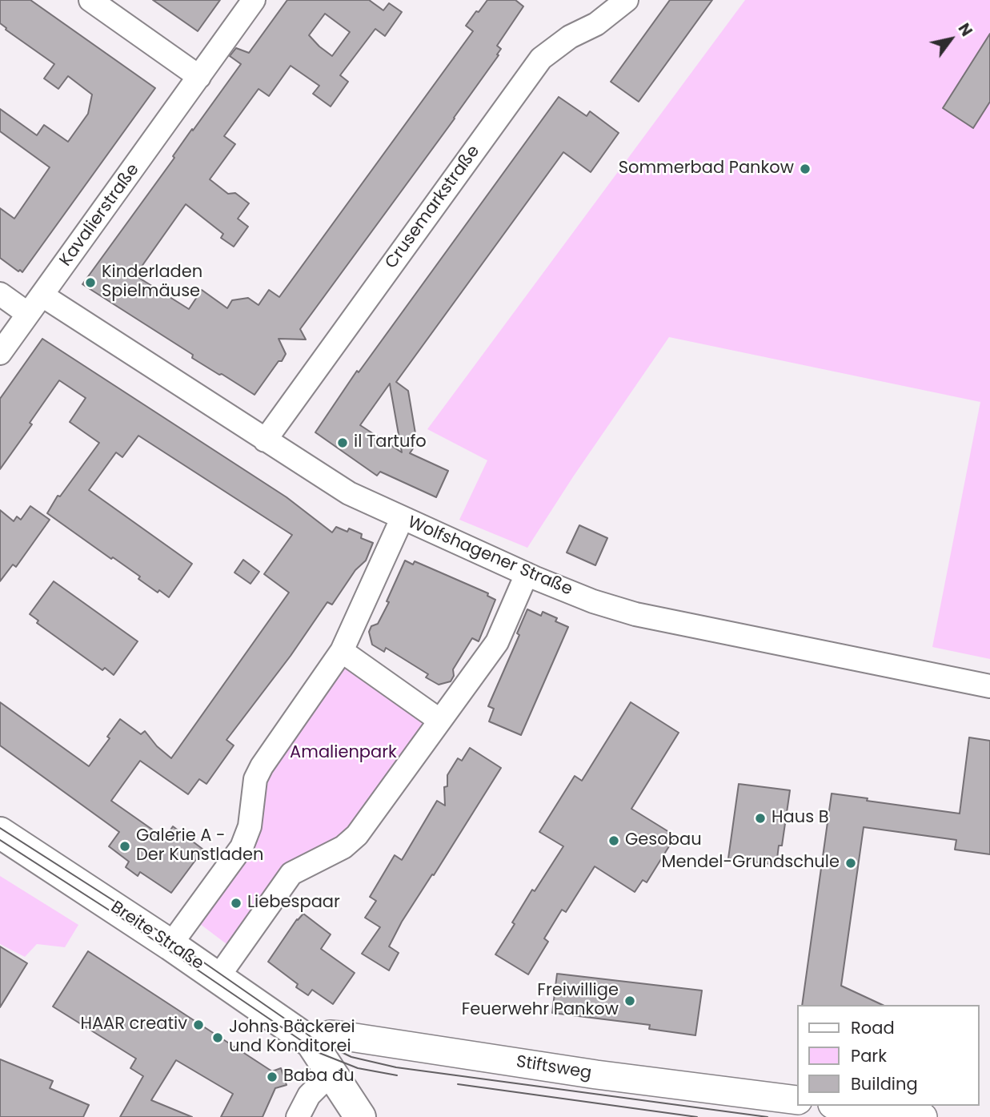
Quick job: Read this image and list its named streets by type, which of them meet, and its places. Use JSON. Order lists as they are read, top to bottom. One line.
{"streets":{"main road":["Breite Straße"],"street":["Crusemarkstraße","Kavalierstraße","Wolfshagener Straße","Stiftsweg"]},"crossings":[["Crusemarkstraße","Wolfshagener Straße"],["Kavalierstraße","Wolfshagener Straße"],["Breite Straße","Stiftsweg"]],"parks":["Amalienpark"],"places":["Sommerbad Pankow","Kinderladen Spielmäuse","il Tartufo","Haus B","Gesobau","Galerie A - Der Kunstladen","Mendel-Grundschule","Liebespaar","Freiwillige Feuerwehr Pankow","HAAR creativ","Johns Bäckerei und Konditorei","Baba đu"],"legend":["Road","Park","Building"],"north":"top right"}
